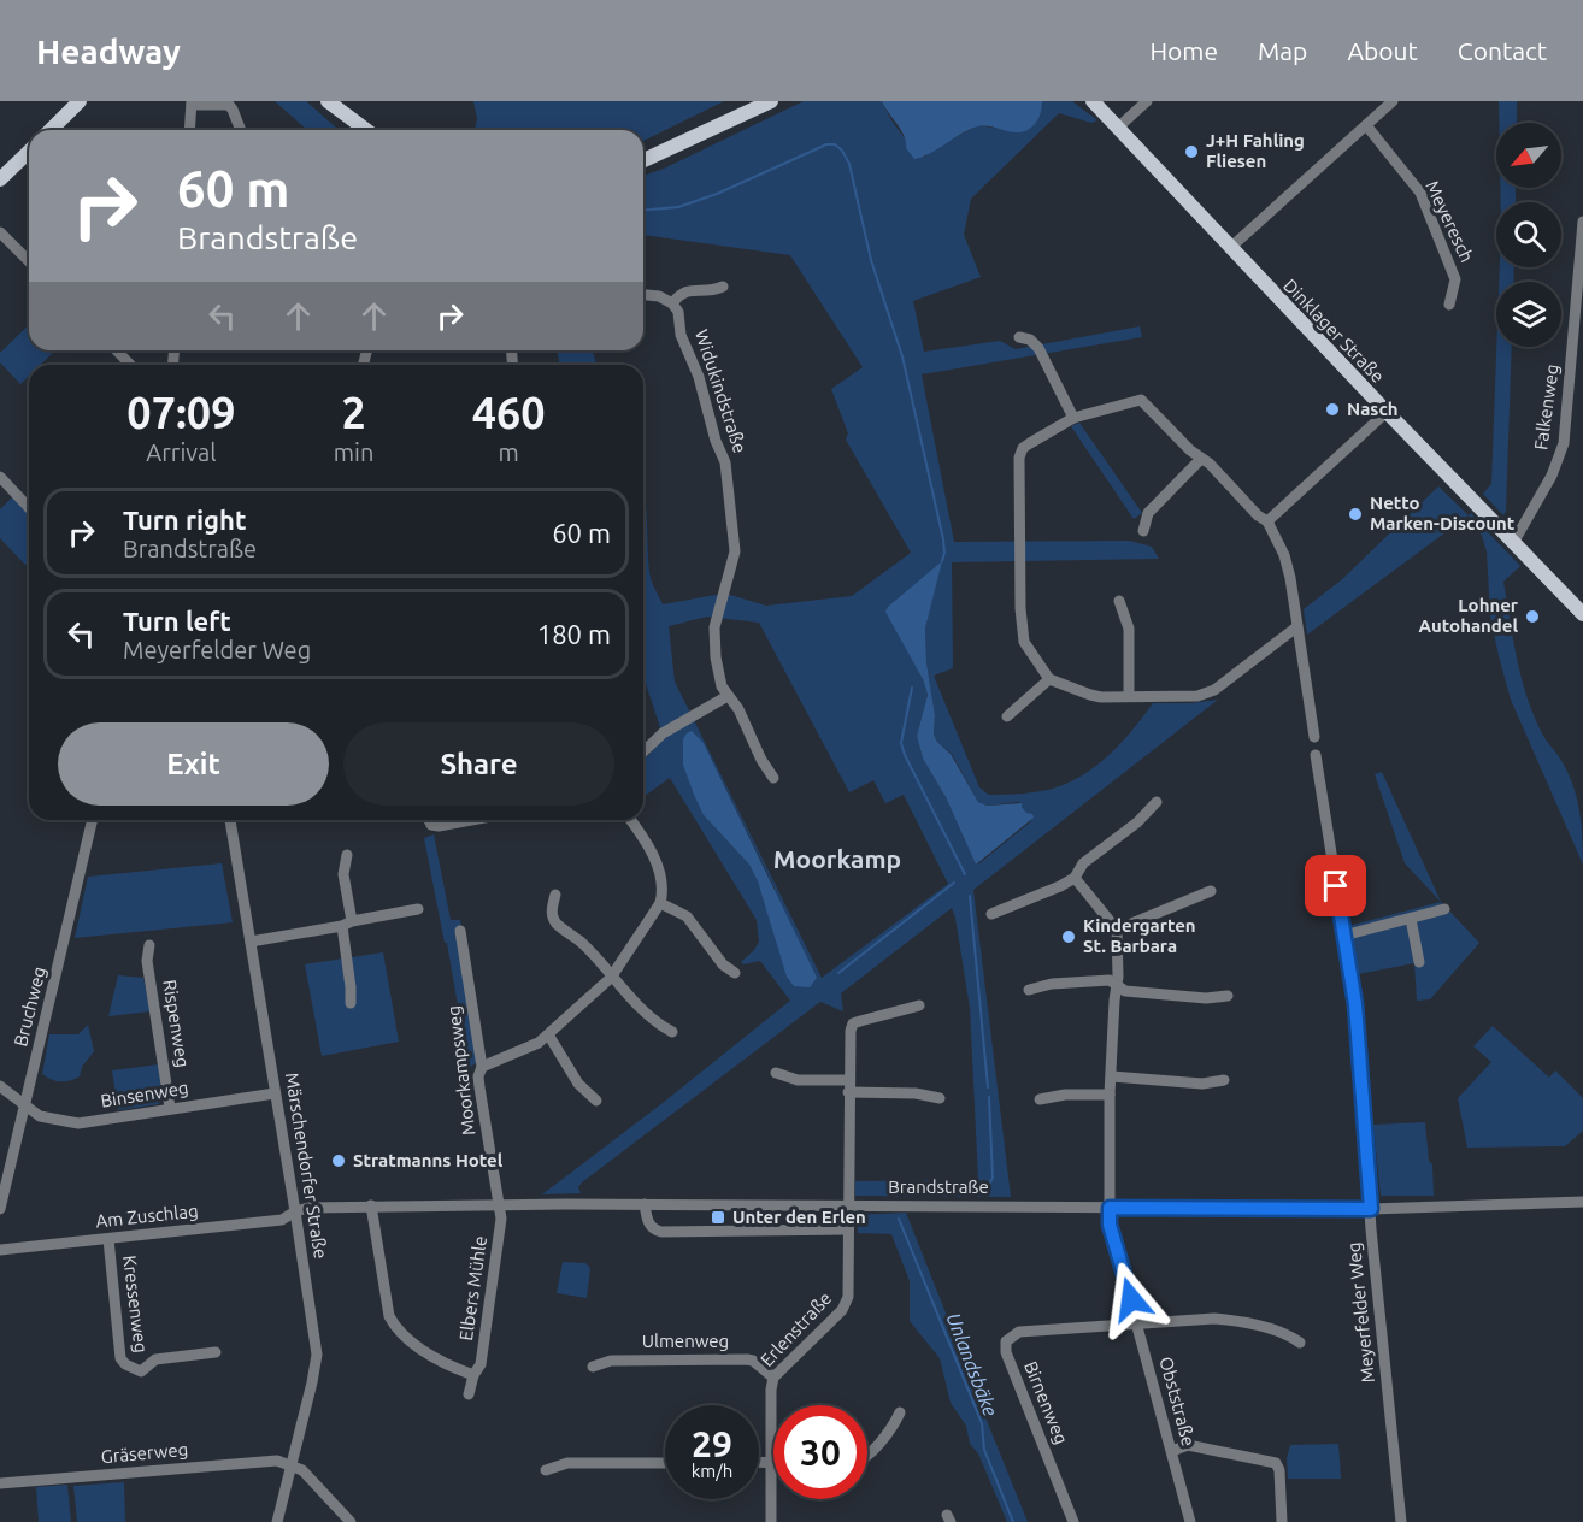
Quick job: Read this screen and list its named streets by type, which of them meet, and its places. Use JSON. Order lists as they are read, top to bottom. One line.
{"streets":{"main road":["Dinklager Straße"],"street":["Meyeresch","Widukindstraße","Falkenweg","Bruchweg","Rispenweg","Moorkampsweg","Binsenweg","Märschendorfer Straße","Brandstraße","Am Zuschlag","Elbers Mühle","Kressenweg","Meyerfelder Weg","Erlenstraße","Ulmenweg","Obststraße","Birnenweg","Gräserweg"]},"crossings":[["Dinklager Straße","Falkenweg"],["Bruchweg","Binsenweg"],["Rispenweg","Binsenweg"],["Moorkampsweg","Brandstraße"],["Moorkampsweg","Elbers Mühle"],["Binsenweg","Märschendorfer Straße"],["Märschendorfer Straße","Brandstraße"],["Märschendorfer Straße","Am Zuschlag"],["Märschendorfer Straße","Gräserweg"],["Brandstraße","Am Zuschlag"],["Brandstraße","Elbers Mühle"],["Brandstraße","Meyerfelder Weg"],["Brandstraße","Erlenstraße"],["Brandstraße","Obststraße"],["Am Zuschlag","Kressenweg"],["Erlenstraße","Ulmenweg"],["Obststraße","Birnenweg"]],"districts":["Moorkamp"],"water":["Unlandsbäke"],"places":{"other":["J+H Fahling Fliesen","Nasch","Netto Marken-Discount","Lohner Autohandel","Kindergarten St. Barbara","Stratmanns Hotel"],"transit":["Unter den Erlen"]},"north":"bottom left","page":{"header":"Headway","nav":["Home","Map","About","Contact"],"turn":["60 m","Brandstraße"],"eta":["07:09","Arrival","2","min","460","m"],"list":[{"name":"Turn right","note":"Brandstraße","value":"60 m"},{"name":"Turn left","note":"Meyerfelder Weg","value":"180 m"}],"buttons":["Exit","Share"],"speed":"29 km/h","limit":"30"}}
